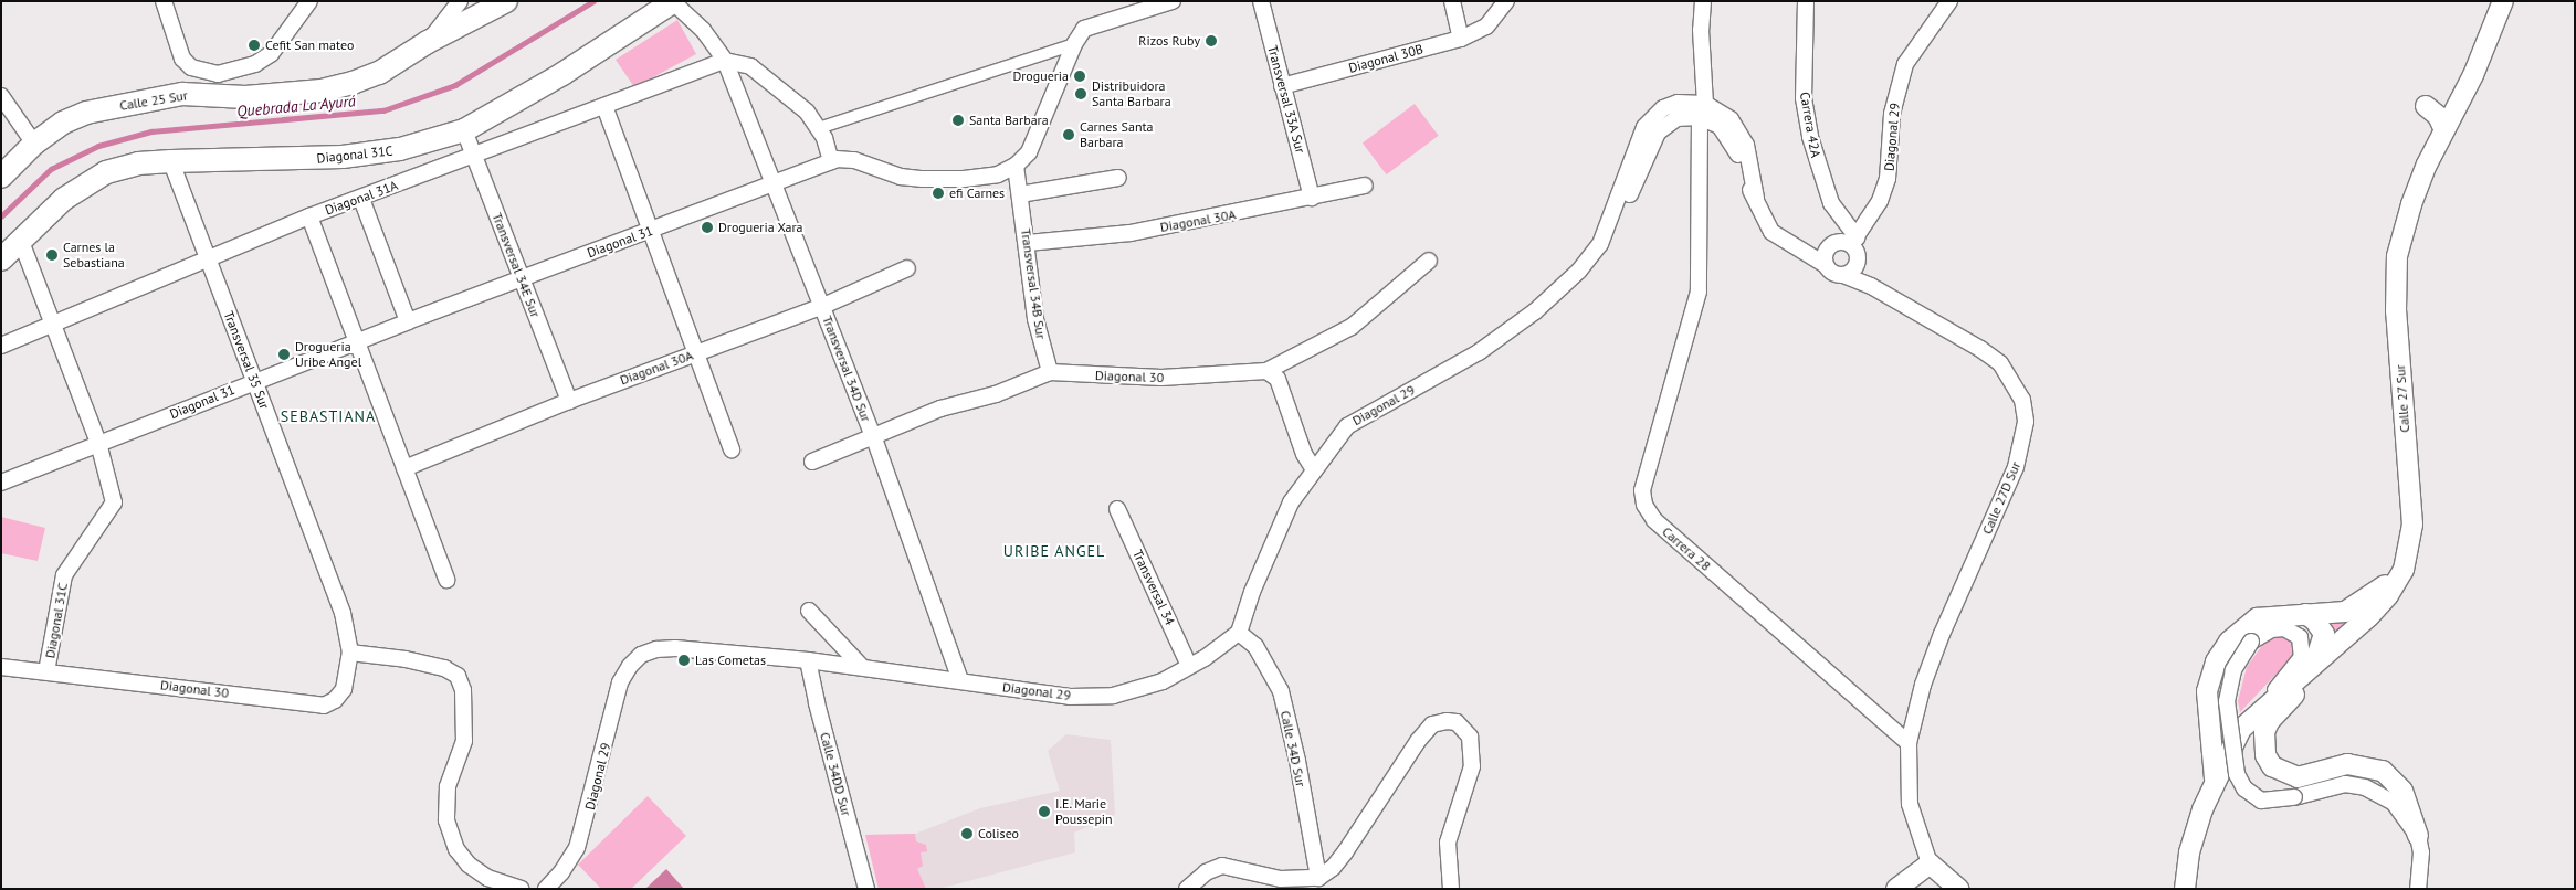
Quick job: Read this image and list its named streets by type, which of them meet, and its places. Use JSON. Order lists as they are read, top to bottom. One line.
{"streets":{"main road":["Calle 25 Sur","Diagonal 31C"],"street":["Diagonal 30B","Transversal 33A Sur","Carrera 42A","Diagonal 29","Diagonal 31A","Diagonal 30A","Diagonal 31","Transversal 34E Sur","Transversal 34B Sur","Transversal 35 Sur","Transversal 34D Sur","Diagonal 30","Calle 27 Sur","Calle 27D Sur","Carrera 28","Transversal 34","Calle 34D Sur","Calle 34DD Sur"]},"crossings":[["Diagonal 30B","Transversal 33A Sur"],["Transversal 33A Sur","Diagonal 30A"],["Carrera 42A","Diagonal 29"],["Carrera 42A","Calle 27D Sur"],["Diagonal 29","Transversal 34D Sur"],["Diagonal 29","Calle 27D Sur"],["Diagonal 29","Carrera 28"],["Diagonal 29","Transversal 34"],["Diagonal 29","Calle 34D Sur"],["Diagonal 29","Calle 34DD Sur"],["Diagonal 31C","Diagonal 31A"],["Diagonal 31C","Diagonal 31"],["Diagonal 31C","Transversal 34E Sur"],["Diagonal 31C","Transversal 35 Sur"],["Diagonal 31C","Transversal 34D Sur"],["Diagonal 31C","Diagonal 30"],["Diagonal 31A","Transversal 34E Sur"],["Diagonal 31A","Transversal 35 Sur"],["Diagonal 31A","Transversal 34D Sur"],["Diagonal 30A","Transversal 34E Sur"],["Diagonal 30A","Transversal 34B Sur"],["Diagonal 30A","Transversal 34D Sur"],["Diagonal 31","Transversal 34E Sur"],["Diagonal 31","Transversal 34B Sur"],["Diagonal 31","Transversal 35 Sur"],["Diagonal 31","Transversal 34D Sur"],["Transversal 34B Sur","Diagonal 30"],["Transversal 35 Sur","Diagonal 30"],["Transversal 34D Sur","Diagonal 30"],["Calle 27D Sur","Carrera 28"]],"districts":["SEBASTIANA","URIBE ANGEL"],"water":["Quebrada La Ayurá"],"places":["Rizos Ruby","Cefit San mateo","Drogueria","Distribuidora Santa Barbara","Santa Barbara","Carnes Santa Barbara","efi Carnes","Drogueria Xara","Carnes la Sebastiana","Drogueria Uribe Angel","Las Cometas","I.E. Marie Poussepin","Coliseo"]}
